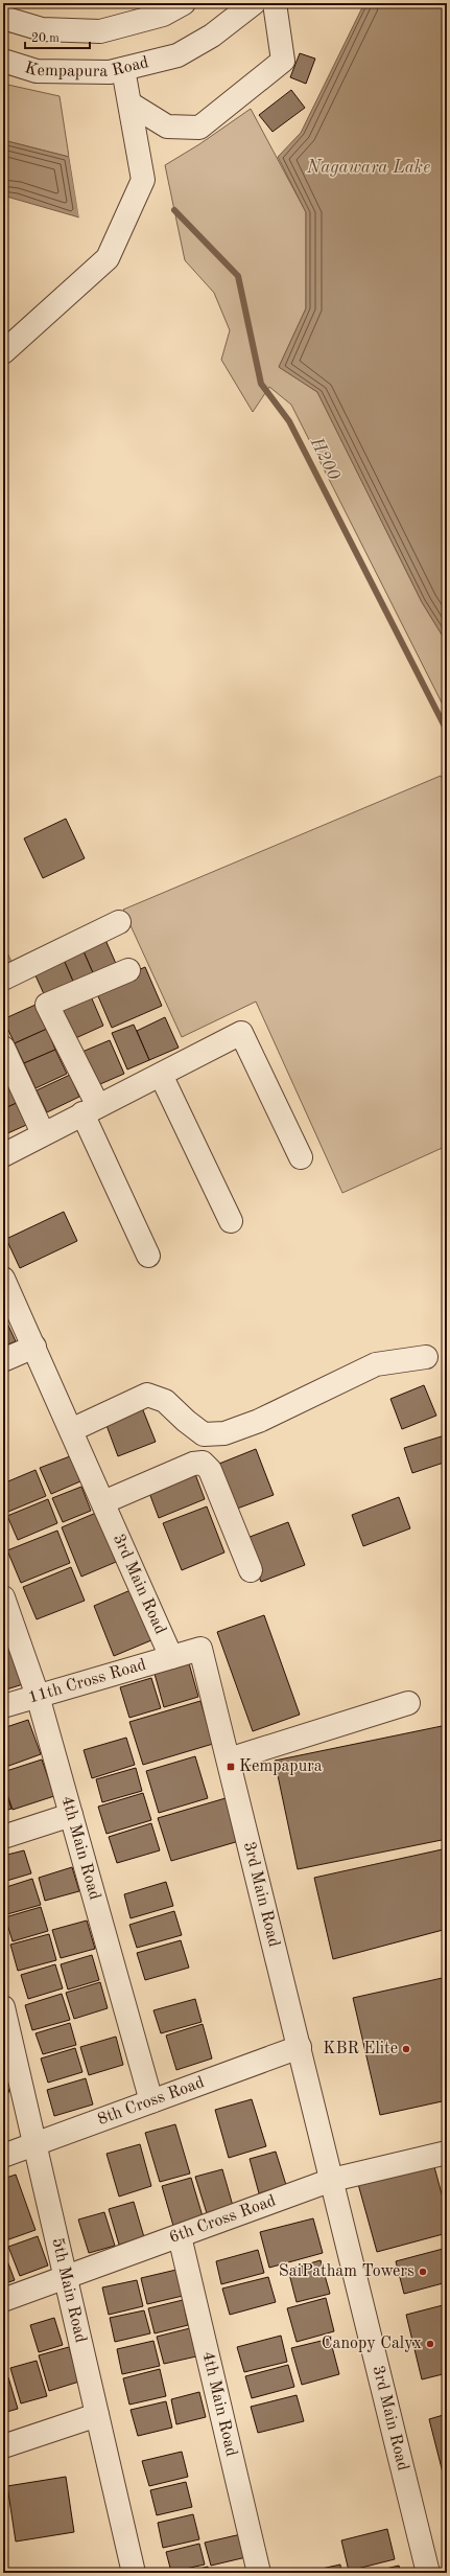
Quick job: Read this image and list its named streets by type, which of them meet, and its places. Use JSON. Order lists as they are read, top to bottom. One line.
{"streets":{"street":["Kempapura Road","3rd Main Road","11th Cross Road","4th Main Road","8th Cross Road","6th Cross Road","5th Main Road"]},"crossings":[["3rd Main Road","11th Cross Road"],["3rd Main Road","8th Cross Road"],["3rd Main Road","6th Cross Road"],["11th Cross Road","4th Main Road"],["4th Main Road","8th Cross Road"],["4th Main Road","6th Cross Road"],["8th Cross Road","5th Main Road"],["6th Cross Road","5th Main Road"]],"water":["Nagawara Lake","H200"],"places":{"transit":["Kempapura"],"other":["KBR Elite","SaiPatham Towers","Canopy Calyx"]},"scale_bar":"20 m"}
